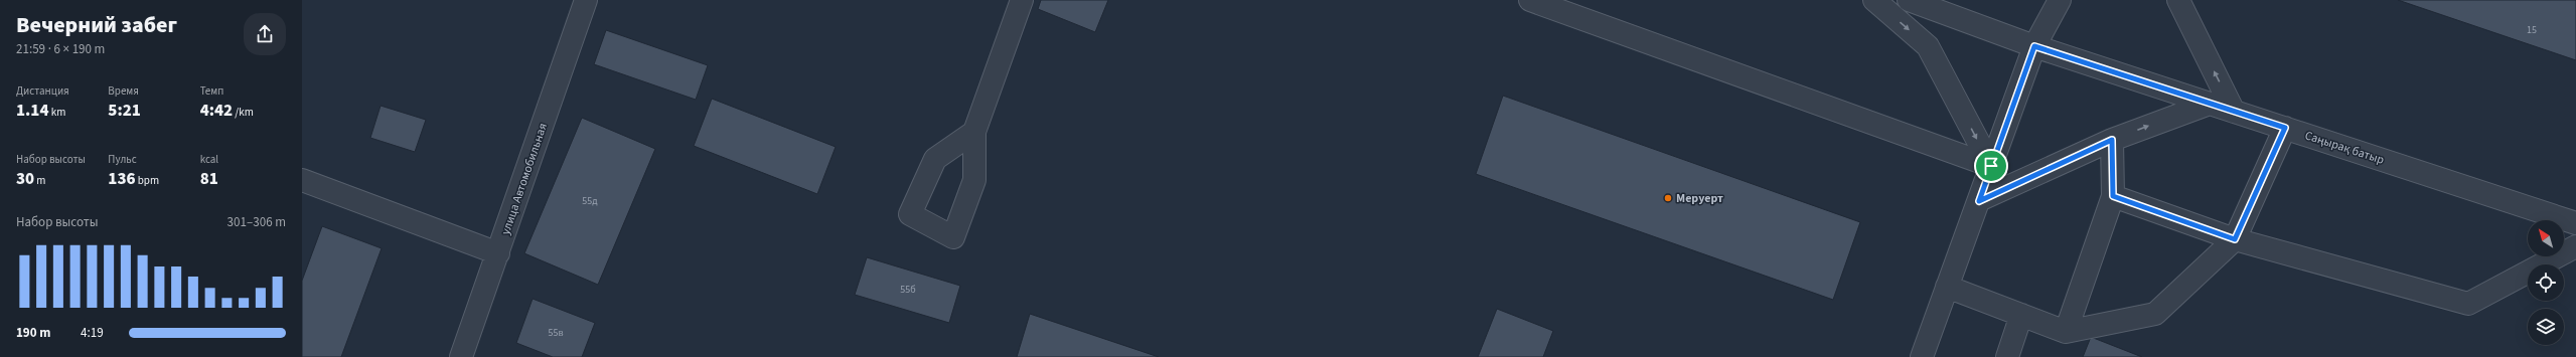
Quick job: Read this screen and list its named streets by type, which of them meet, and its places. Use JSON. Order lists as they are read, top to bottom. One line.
{"streets":{"street":["Саңырақ батыр","улица Автомобильная"]},"places":["Меруерт"],"house_numbers":["15","55д","55б","55в"],"north":"top left","page":{"heading":["Вечерний забег","21:59 · 6 × 190 m"],"stats":[["Дистанция","1.14 km"],["Время","5:21"],["Темп","4:42 /km"],["Набор высоты","30 m"],["Пульс","136 bpm"],["kcal","81"]],"chart":["Набор высоты","301–306 m"],"list":[{"name":"190 m","note":"4:19"}]}}
